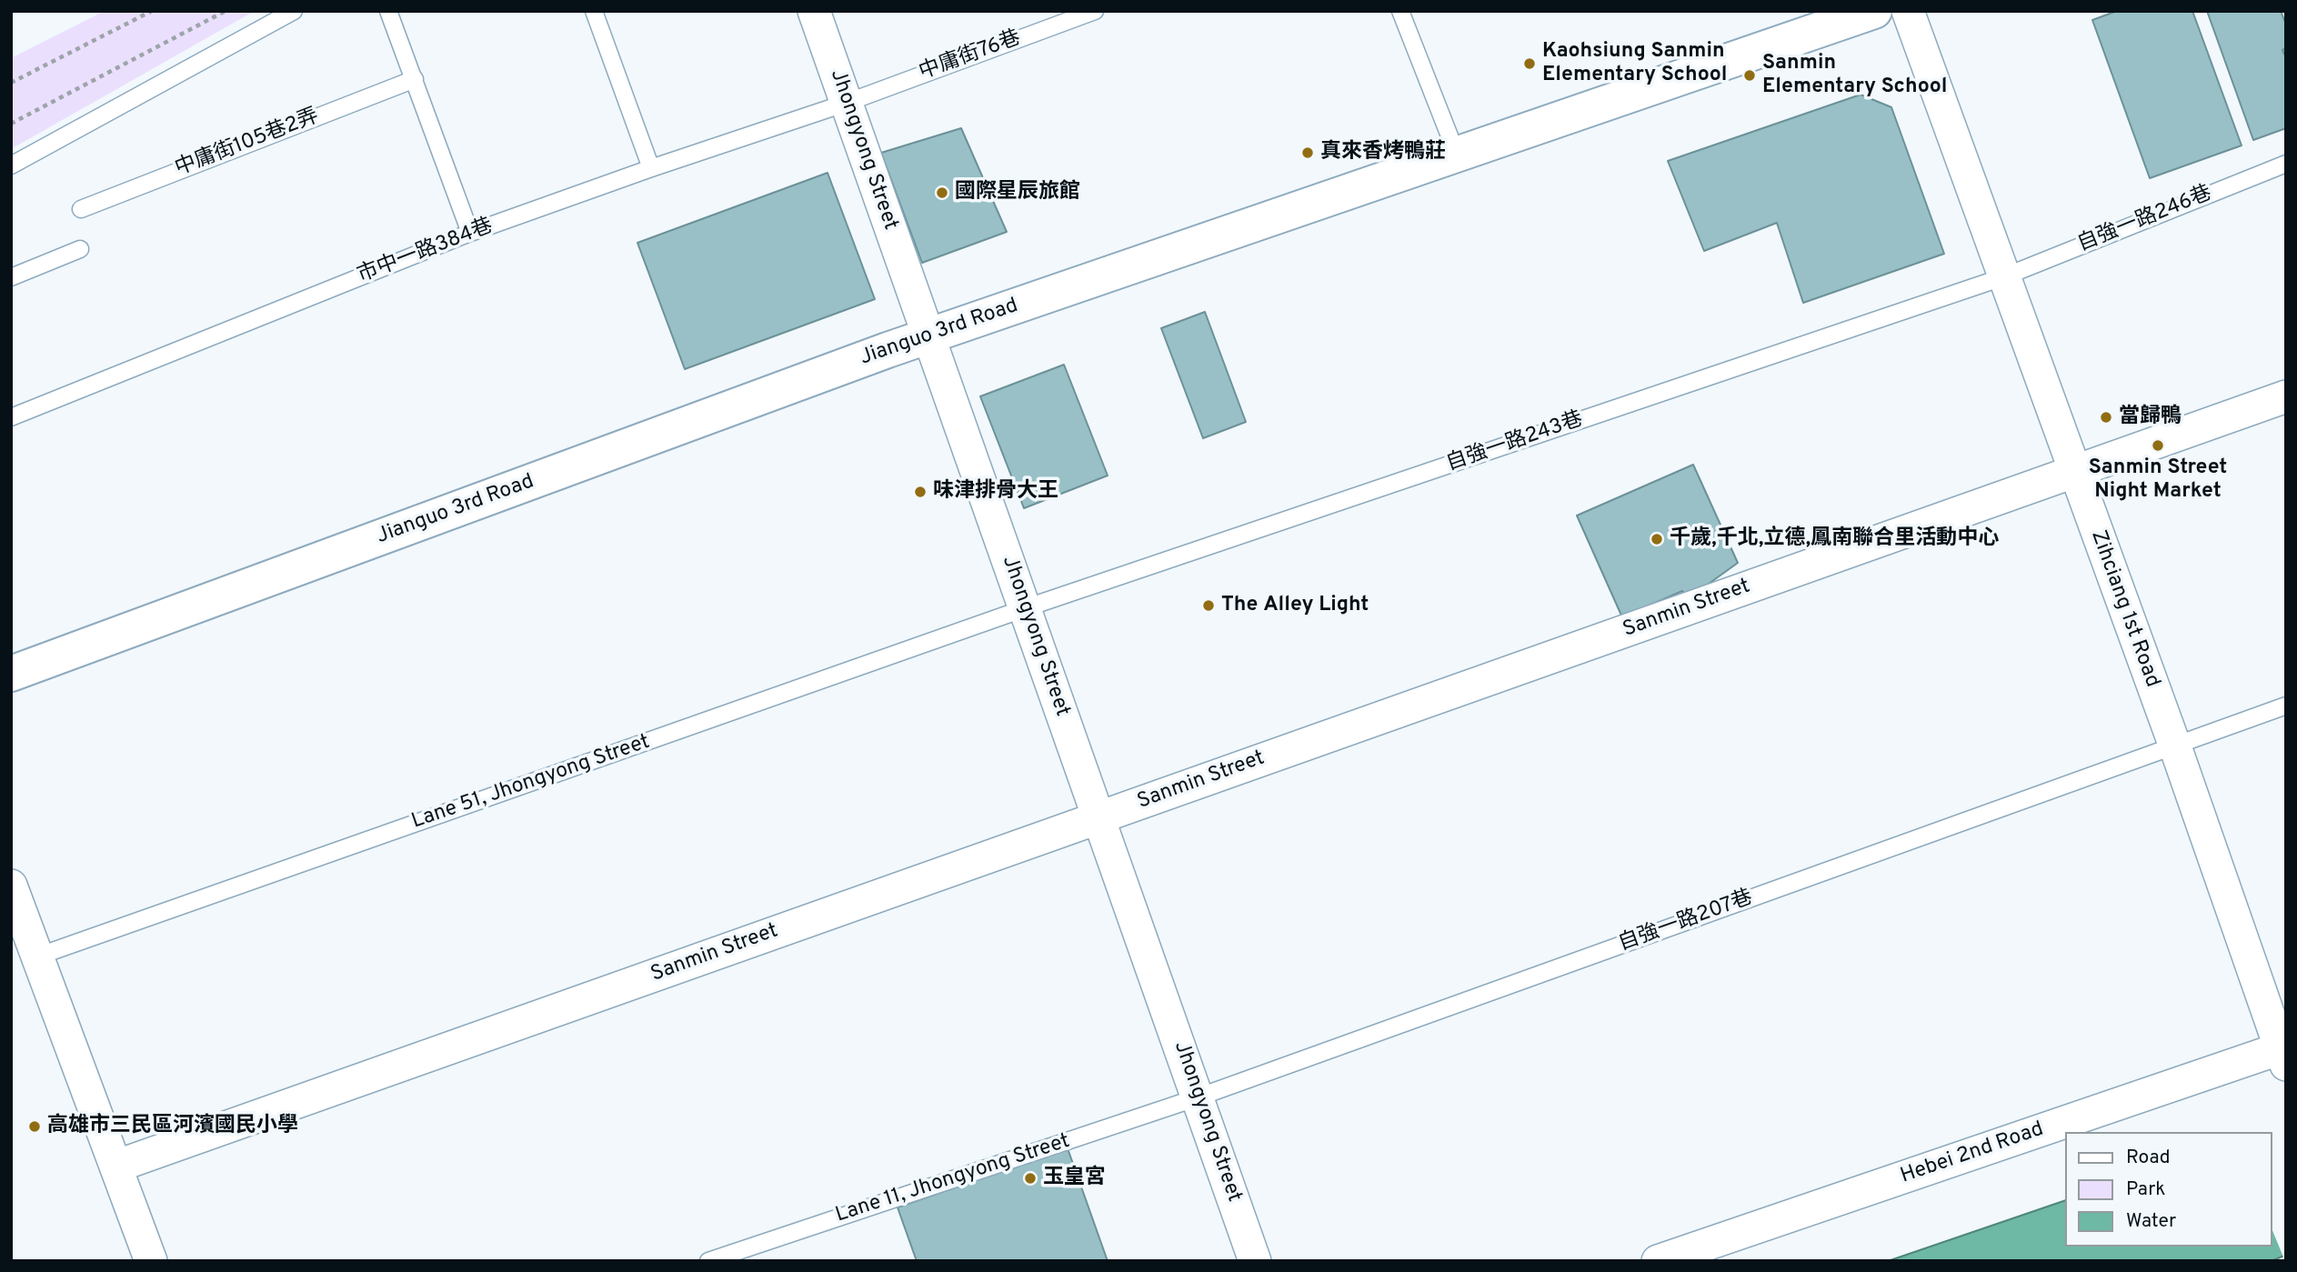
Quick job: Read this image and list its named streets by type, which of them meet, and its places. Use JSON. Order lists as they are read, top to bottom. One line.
{"streets":{"street":["Jhongyong Street","Jianguo 3rd Road","Sanmin Street","Zihciang 1st Road","Hebei 2nd Road"],"lane":["中庸街76巷","中庸街105巷2弄","自強一路246巷","市中一路384巷","自強一路243巷","Lane 51, Jhongyong Street","自強一路207巷","Lane 11, Jhongyong Street"]},"crossings":[["中庸街76巷","Jhongyong Street"],["中庸街76巷","市中一路384巷"],["Jhongyong Street","市中一路384巷"],["Jhongyong Street","Jianguo 3rd Road"],["Jhongyong Street","自強一路243巷"],["Jhongyong Street","Sanmin Street"],["Jhongyong Street","Lane 51, Jhongyong Street"],["Jhongyong Street","自強一路207巷"],["Jhongyong Street","Lane 11, Jhongyong Street"],["自強一路246巷","自強一路243巷"],["自強一路246巷","Zihciang 1st Road"],["自強一路243巷","Zihciang 1st Road"],["自強一路243巷","Lane 51, Jhongyong Street"],["Sanmin Street","Zihciang 1st Road"],["Zihciang 1st Road","自強一路207巷"],["Zihciang 1st Road","Hebei 2nd Road"],["自強一路207巷","Lane 11, Jhongyong Street"]],"places":["Kaohsiung Sanmin Elementary School","Sanmin Elementary School","真來香烤鴨莊","國際星辰旅館","當歸鴨","Sanmin Street Night Market","味津排骨大王","千歲,千北,立德,鳳南聯合里活動中心","The Alley Light","高雄市三民區河濱國民小學","玉皇宮"],"legend":["Road","Park","Water"]}
